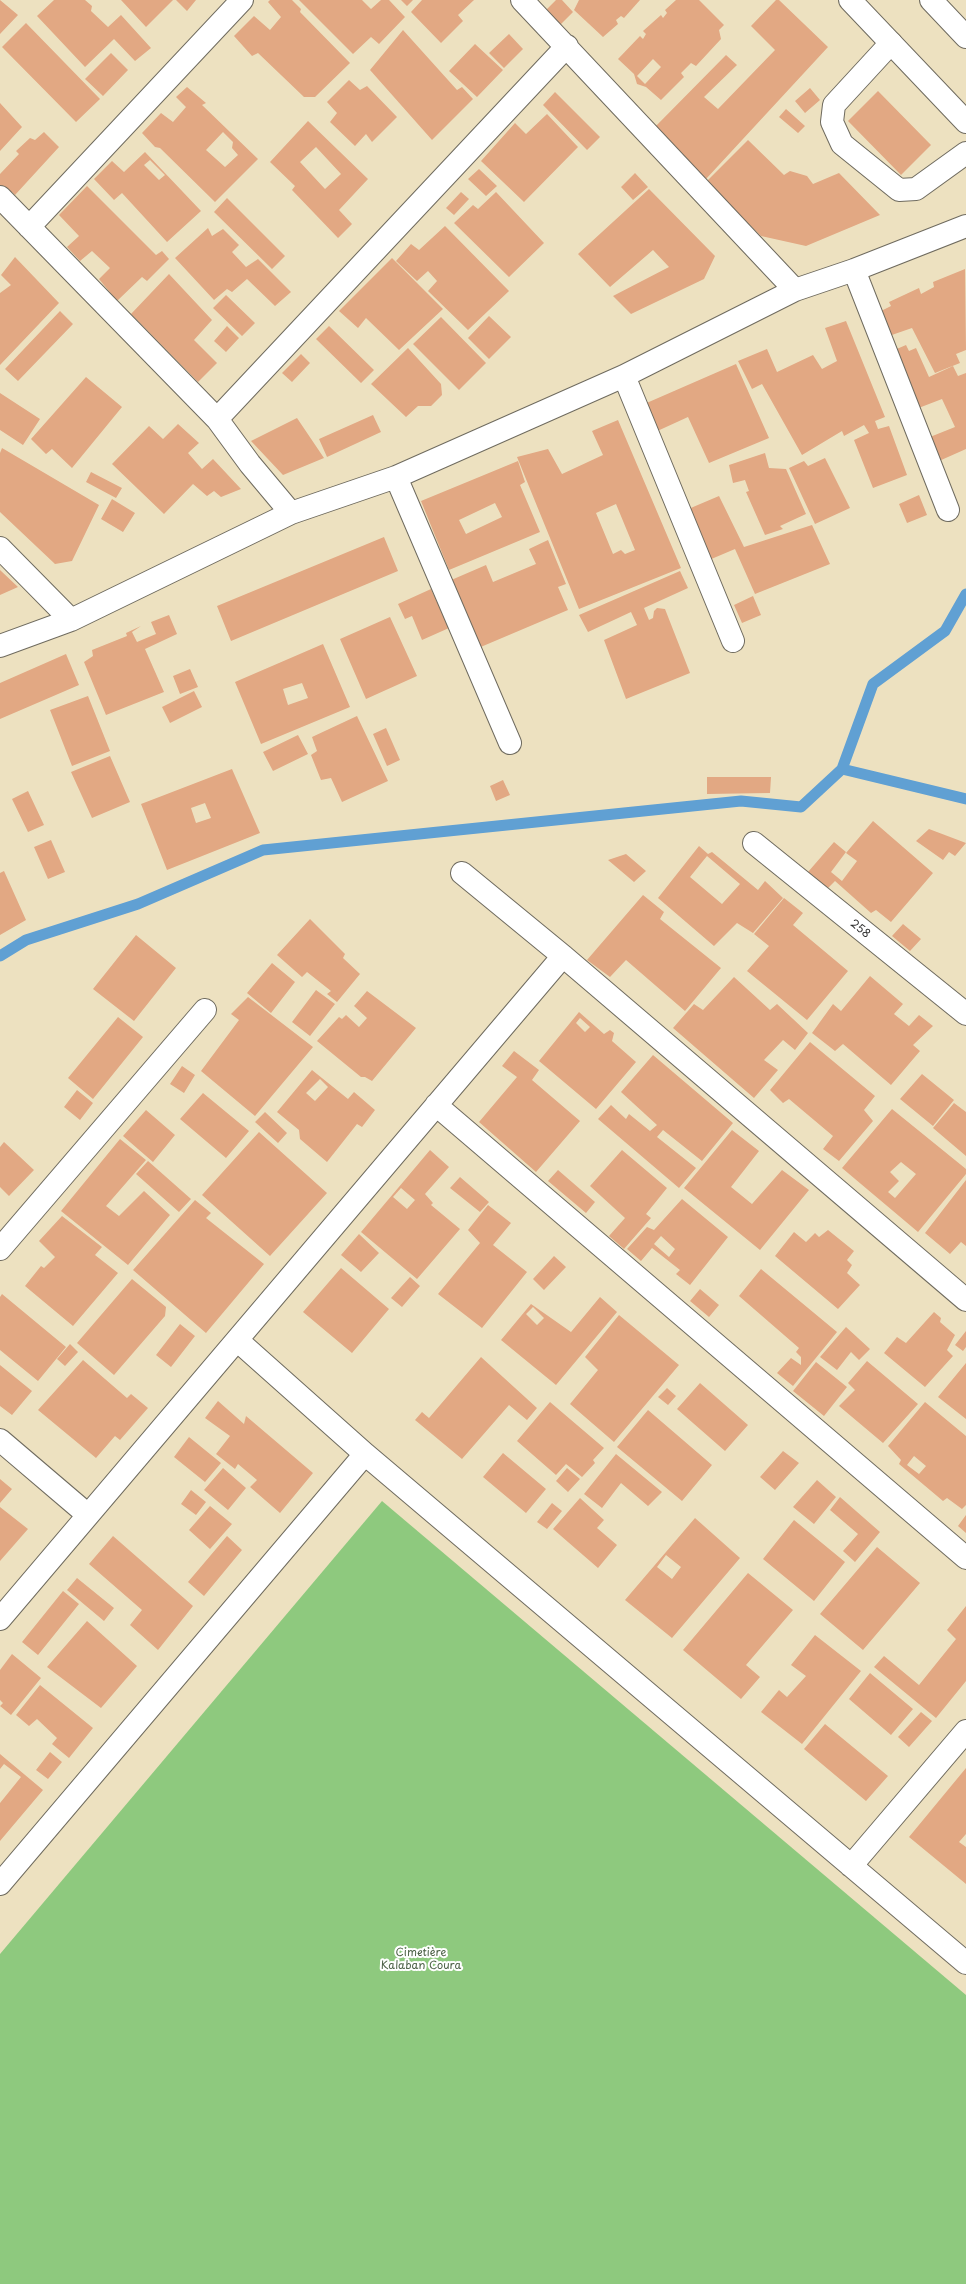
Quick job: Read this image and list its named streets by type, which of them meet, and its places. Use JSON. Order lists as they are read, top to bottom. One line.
{"streets":{"street":["258"]},"parks":["Cimetière Kalaban Coura"]}
